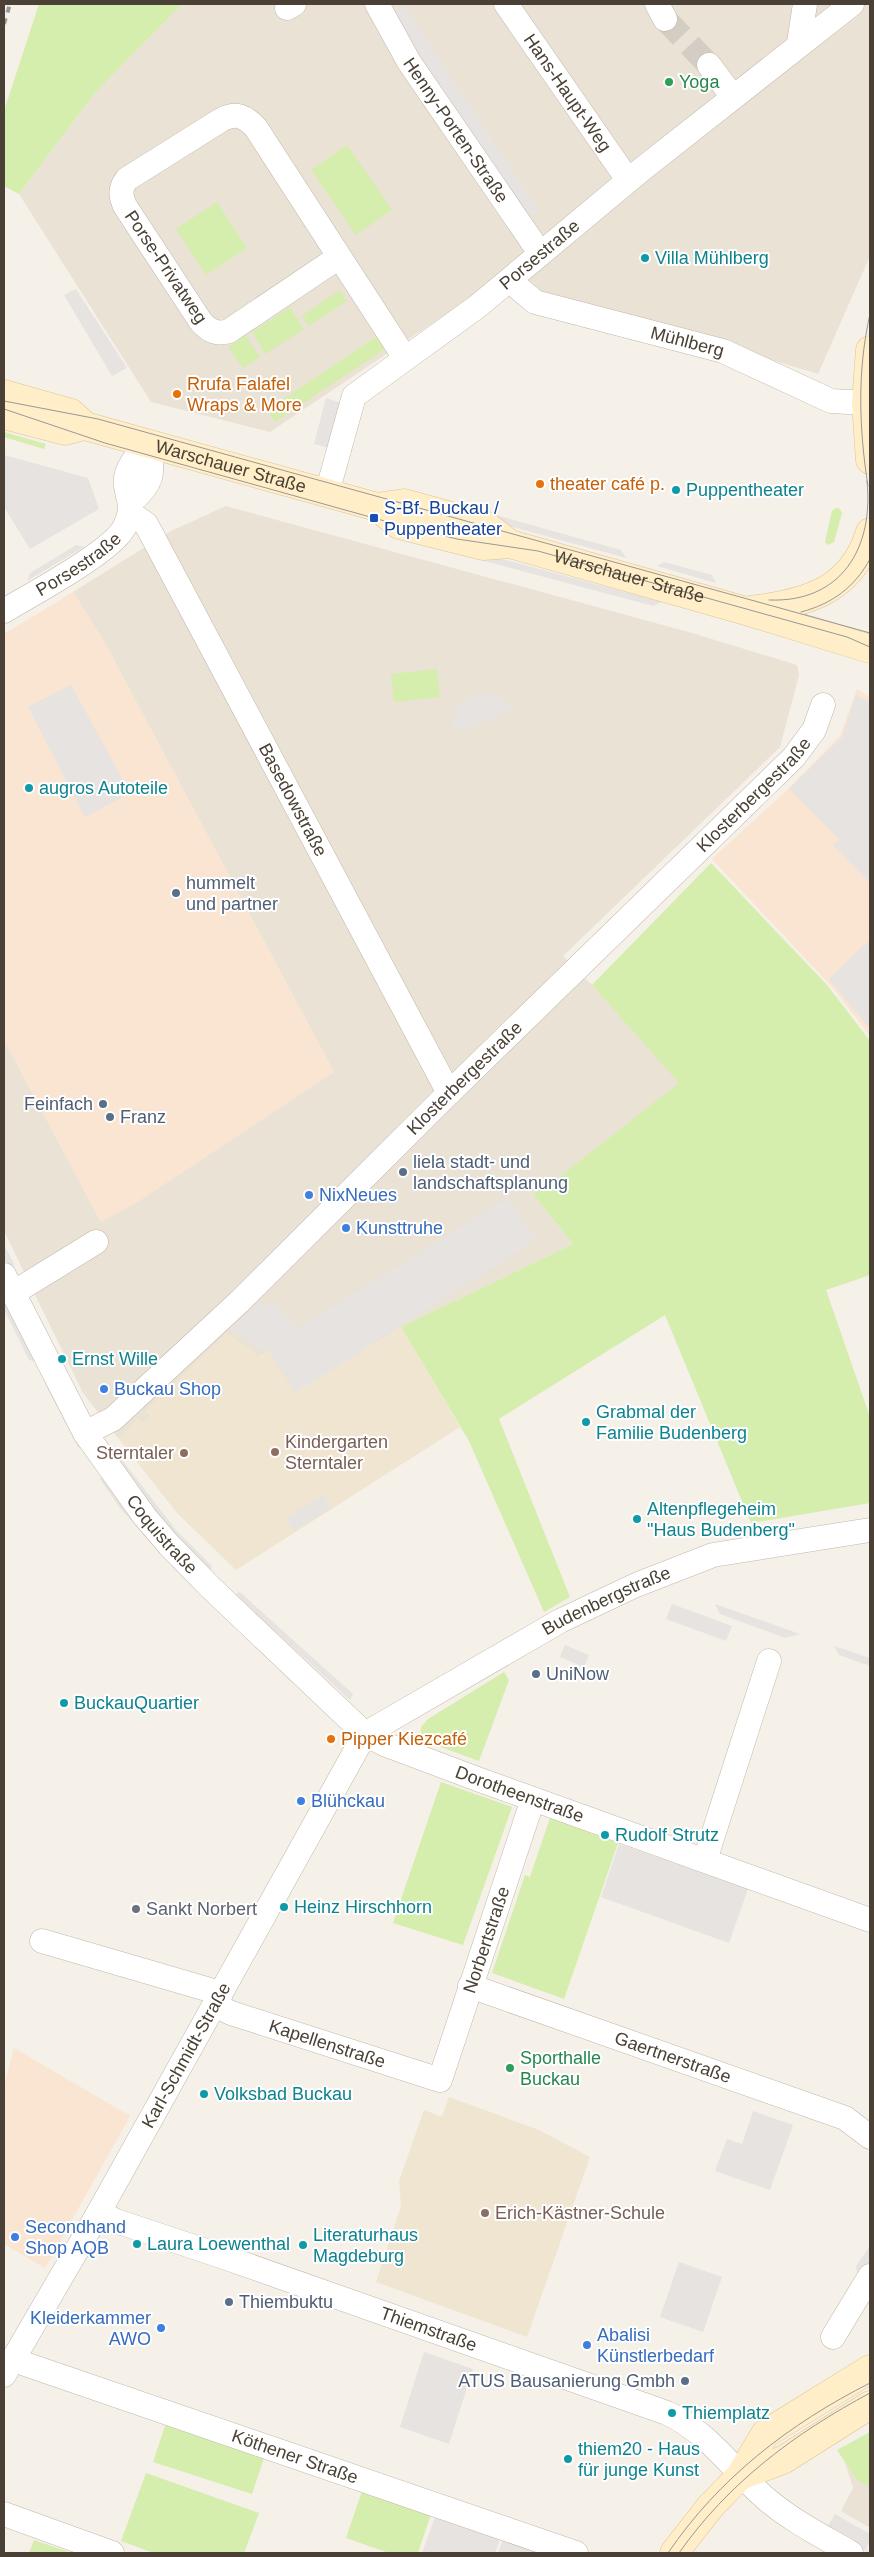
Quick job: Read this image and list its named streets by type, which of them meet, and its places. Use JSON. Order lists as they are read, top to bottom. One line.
{"streets":{"main road":["Warschauer Straße"],"street":["Hans-Haupt-Weg","Henny-Porten-Straße","Porsestraße","Porse-Privatweg","Mühlberg","Klosterbergestraße","Basedowstraße","Coquistraße","Budenbergstraße","Dorotheenstraße","Norbertstraße","Kapellenstraße","Karl-Schmidt-Straße","Gaertnerstraße","Thiemstraße","Köthener Straße"]},"crossings":[["Hans-Haupt-Weg","Porsestraße"],["Henny-Porten-Straße","Porsestraße"],["Porsestraße","Porse-Privatweg"],["Porsestraße","Mühlberg"],["Porsestraße","Warschauer Straße"],["Porsestraße","Basedowstraße"],["Klosterbergestraße","Basedowstraße"],["Klosterbergestraße","Coquistraße"],["Coquistraße","Budenbergstraße"],["Coquistraße","Dorotheenstraße"],["Coquistraße","Karl-Schmidt-Straße"],["Budenbergstraße","Dorotheenstraße"],["Budenbergstraße","Karl-Schmidt-Straße"],["Dorotheenstraße","Norbertstraße"],["Dorotheenstraße","Karl-Schmidt-Straße"],["Norbertstraße","Kapellenstraße"],["Norbertstraße","Gaertnerstraße"],["Kapellenstraße","Karl-Schmidt-Straße"],["Karl-Schmidt-Straße","Thiemstraße"],["Karl-Schmidt-Straße","Köthener Straße"]],"places":{"other":["Yoga","Villa Mühlberg","Rrufa Falafel Wraps & More","theater café p.","Puppentheater","augros Autoteile","hummelt und partner","Feinfach","Franz","liela stadt- und landschaftsplanung","NixNeues","Kunsttruhe","Ernst Wille","Buckau Shop","Grabmal der Familie Budenberg","Kindergarten Sterntaler","Sterntaler","Altenpflegeheim \"Haus Budenberg\"","UniNow","BuckauQuartier","Pipper Kiezcafé","Blühckau","Rudolf Strutz","Heinz Hirschhorn","Sankt Norbert","Sporthalle Buckau","Volksbad Buckau","Erich-Kästner-Schule","Secondhand Shop AQB","Laura Loewenthal","Literaturhaus Magdeburg","Thiembuktu","Kleiderkammer AWO","Abalisi Künstlerbedarf","ATUS Bausanierung Gmbh","Thiemplatz","thiem20 - Haus für junge Kunst"],"transit":["S-Bf. Buckau / Puppentheater"]}}
